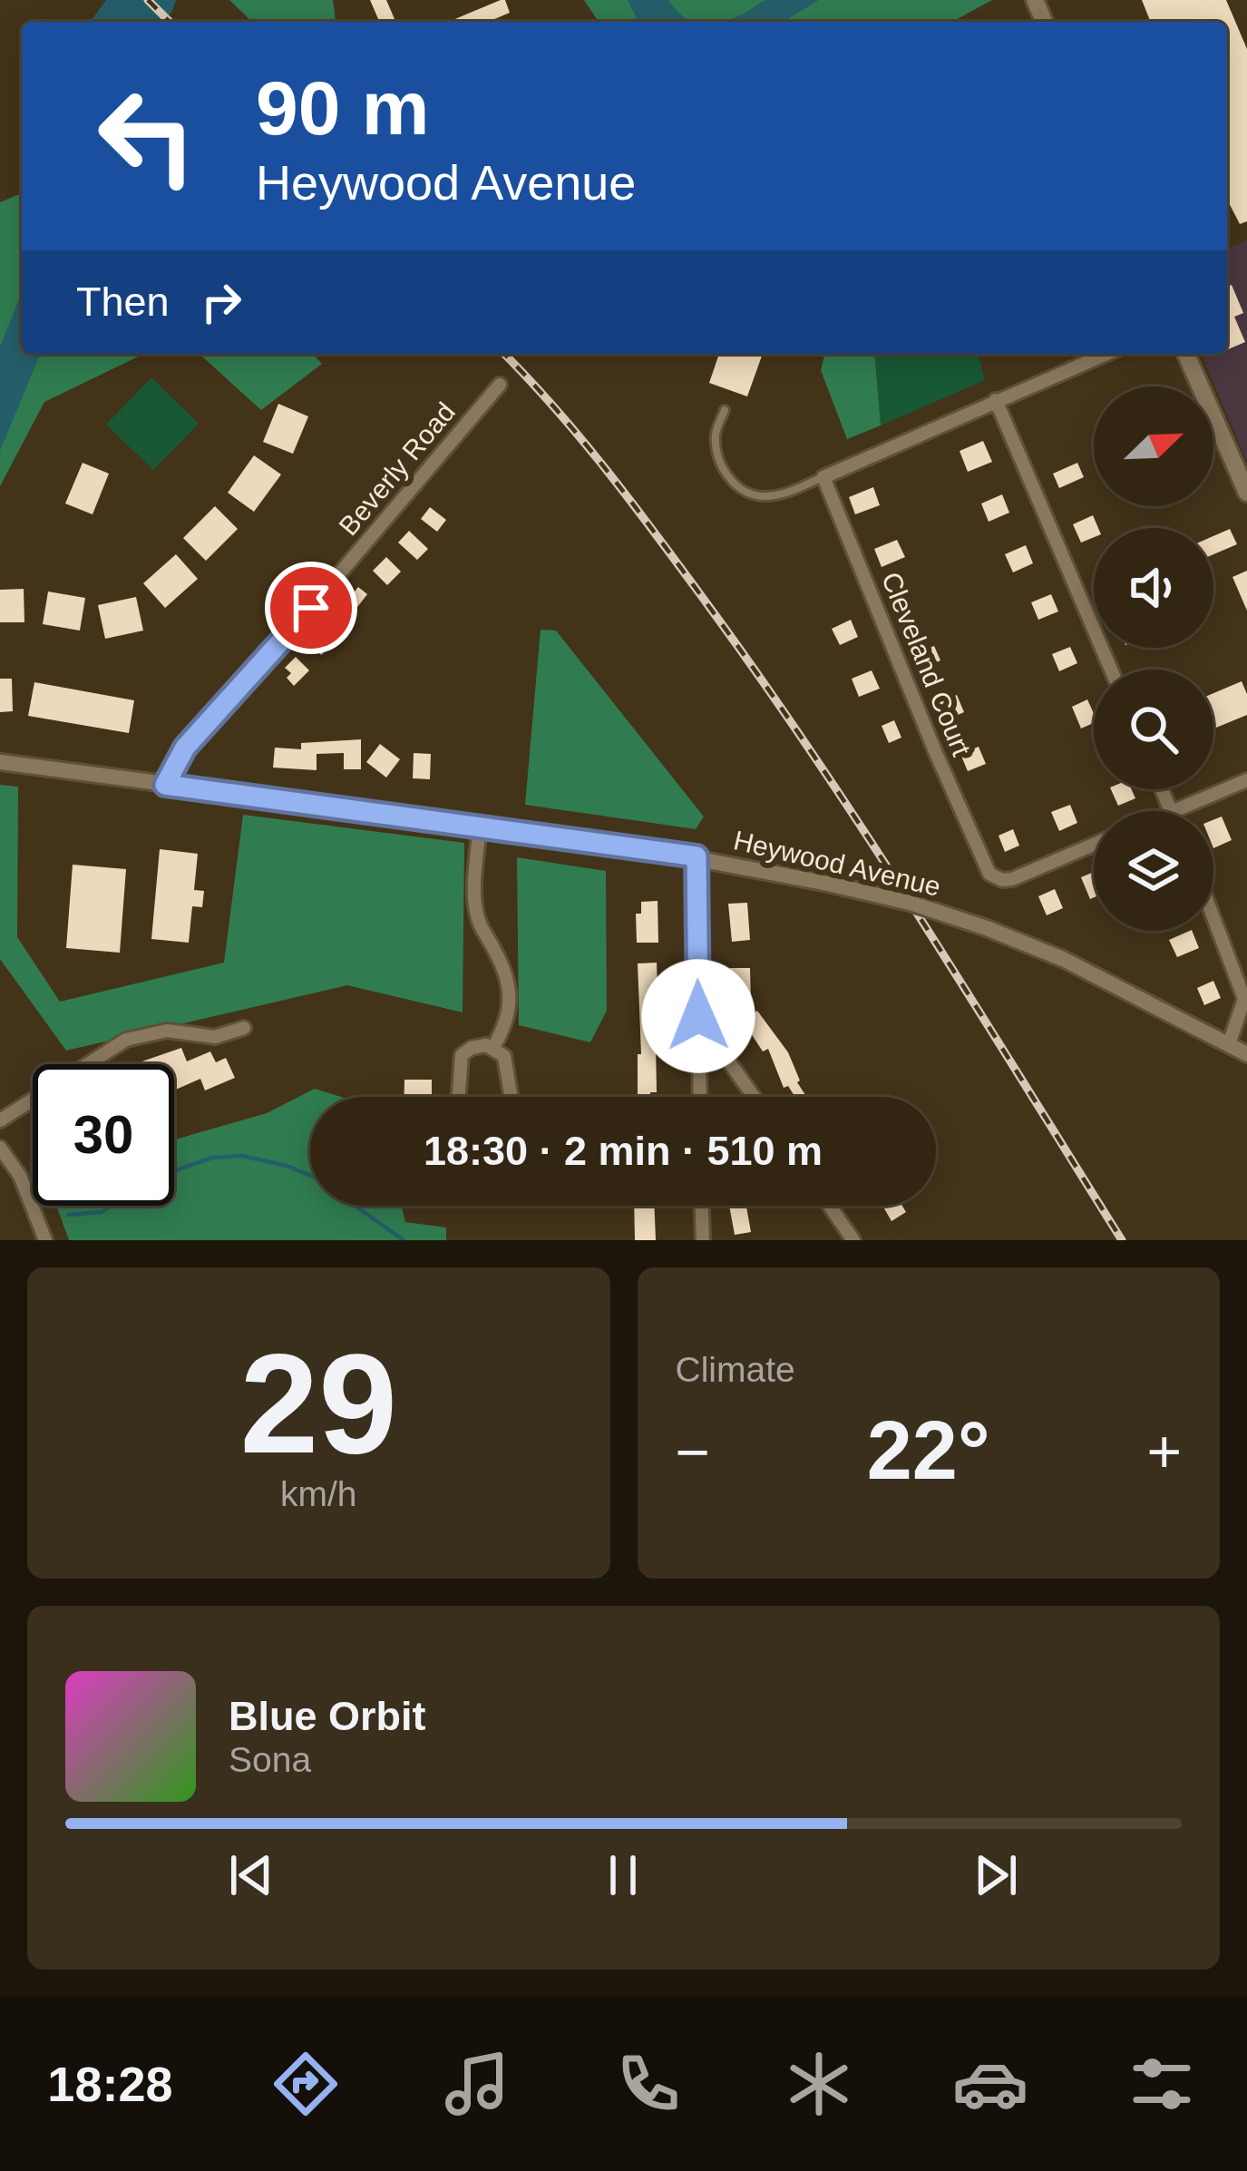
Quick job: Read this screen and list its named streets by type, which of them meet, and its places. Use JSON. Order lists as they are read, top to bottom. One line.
{"streets":{"street":["Beverly Road","Cleveland Court","Heywood Avenue"]},"crossings":[["Beverly Road","Heywood Avenue"]],"north":"top right","page":{"turn":["90 m","Heywood Avenue"],"then":"Then","limit":"30","trip":"18:30 · 2 min · 510 m","tile":[["29","km/h"],"Climate"],"heat":["−","22°","+"],"song":["Blue Orbit","Sona"],"tabs":"18:28"}}
